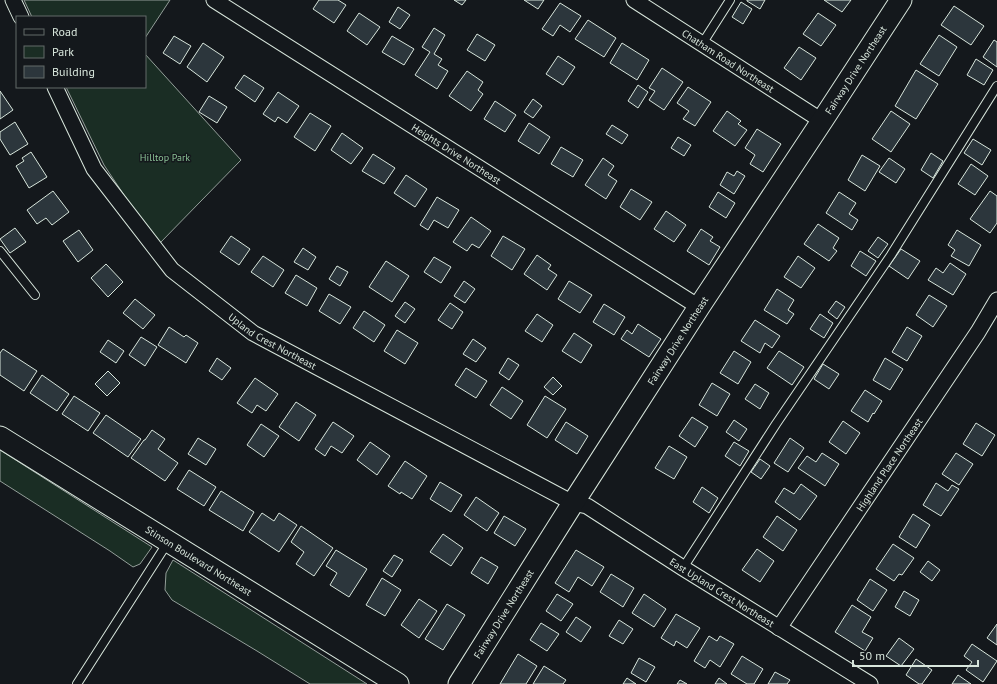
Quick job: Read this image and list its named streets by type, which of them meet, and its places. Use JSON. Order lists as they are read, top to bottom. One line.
{"streets":{"street":["Chatham Road Northeast","Fairway Drive Northeast","Heights Drive Northeast","Upland Crest Northeast","Highland Place Northeast","Stinson Boulevard Northeast","East Upland Crest Northeast"]},"crossings":[["Chatham Road Northeast","Fairway Drive Northeast"],["Fairway Drive Northeast","Heights Drive Northeast"],["Fairway Drive Northeast","Upland Crest Northeast"],["Fairway Drive Northeast","East Upland Crest Northeast"],["Upland Crest Northeast","East Upland Crest Northeast"],["Highland Place Northeast","East Upland Crest Northeast"]],"parks":["Hilltop Park"],"legend":["Road","Park","Building"],"scale_bar":"50 m"}
